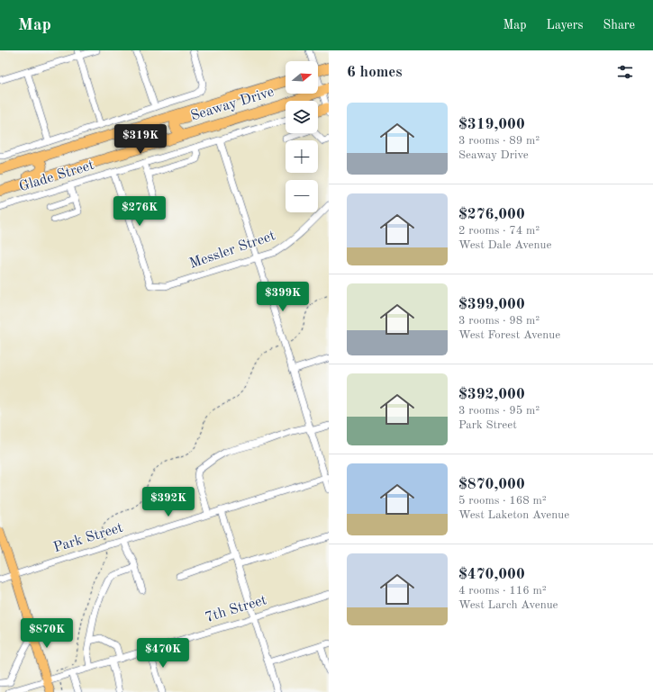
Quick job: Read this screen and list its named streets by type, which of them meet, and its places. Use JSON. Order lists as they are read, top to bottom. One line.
{"streets":{"highway":["Seaway Drive"],"street":["Glade Street","Messler Street","Park Street","7th Street"]},"north":"right","page":{"header":"Map","nav":["Map","Layers","Share"],"heading":"6 homes","map_buttons":["+","−"],"list":[{"name":"$319,000","note":"3 rooms · 89 m² · Seaway Drive"},{"name":"$276,000","note":"2 rooms · 74 m² · West Dale Avenue"},{"name":"$399,000","note":"3 rooms · 98 m² · West Forest Avenue"},{"name":"$392,000","note":"3 rooms · 95 m² · Park Street"},{"name":"$870,000","note":"5 rooms · 168 m² · West Laketon Avenue"},{"name":"$470,000","note":"4 rooms · 116 m² · West Larch Avenue"}],"price":["$319K","$276K","$399K","$392K","$870K","$470K"]}}
